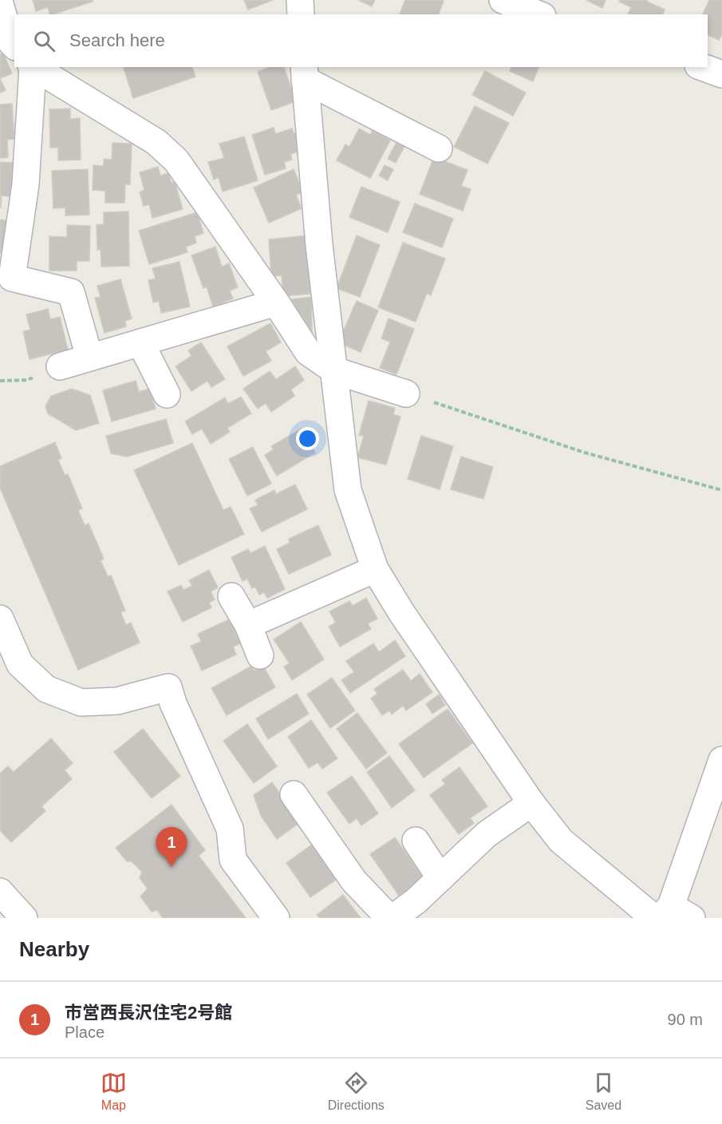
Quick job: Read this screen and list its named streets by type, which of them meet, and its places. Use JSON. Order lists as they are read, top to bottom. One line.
{"page":{"search":"Search here","pins":"1","heading":"Nearby","list":[{"mark":"1","name":"市営西長沢住宅2号館","note":"Place","value":"90 m"}],"nav":["Map","Directions","Saved"]}}
